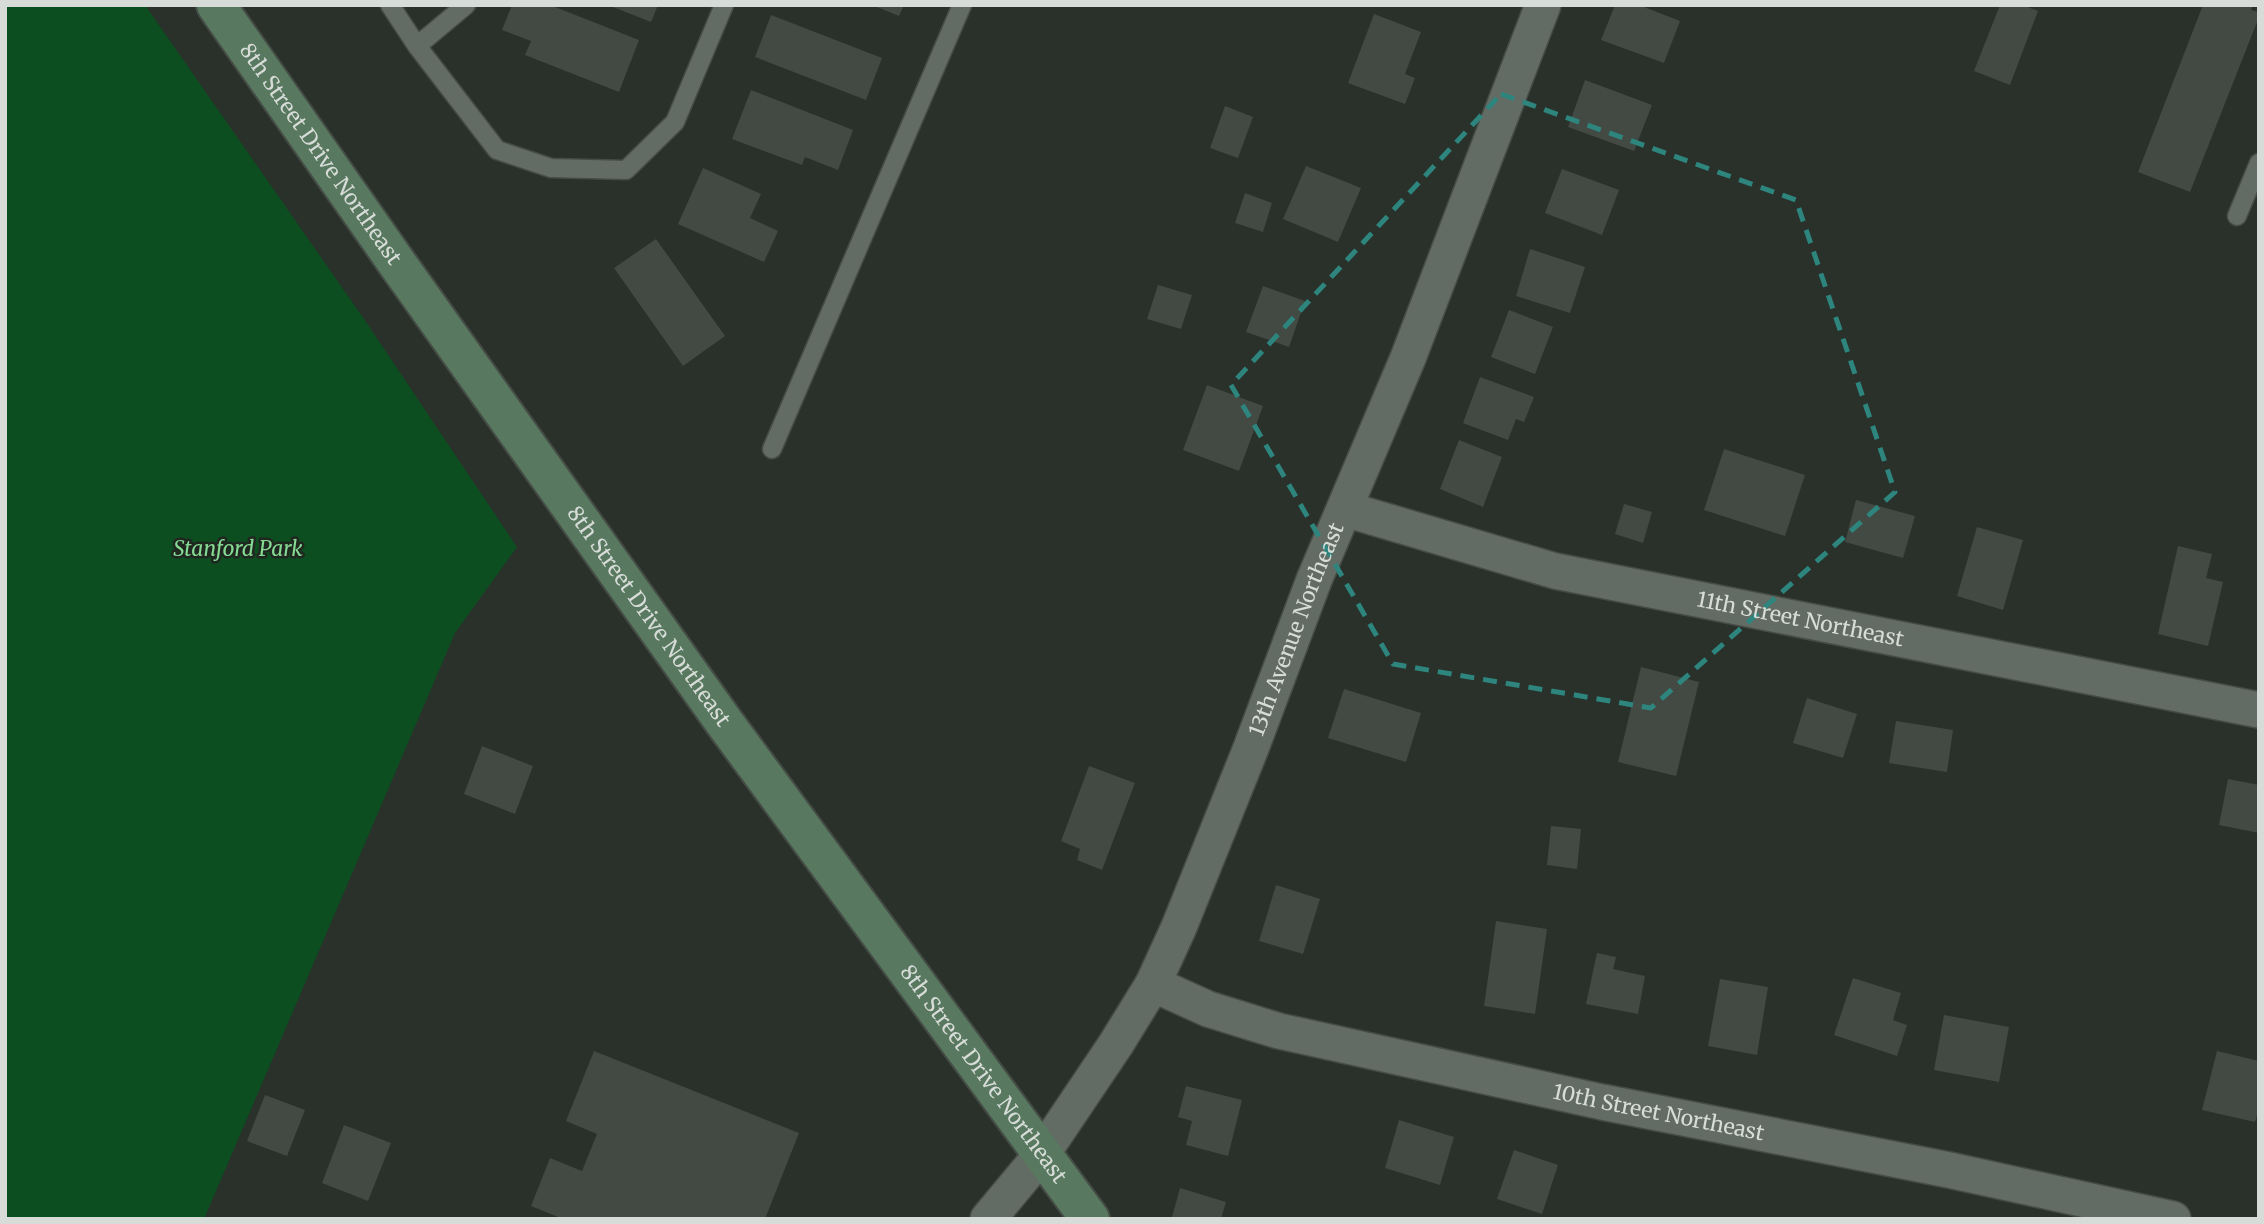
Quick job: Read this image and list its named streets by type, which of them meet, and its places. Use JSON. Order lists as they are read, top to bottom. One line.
{"streets":{"main road":["8th Street Drive Northeast"],"street":["11th Street Northeast","13th Avenue Northeast","10th Street Northeast"]},"crossings":[["8th Street Drive Northeast","13th Avenue Northeast"],["11th Street Northeast","13th Avenue Northeast"],["13th Avenue Northeast","10th Street Northeast"]],"parks":["Stanford Park"]}
